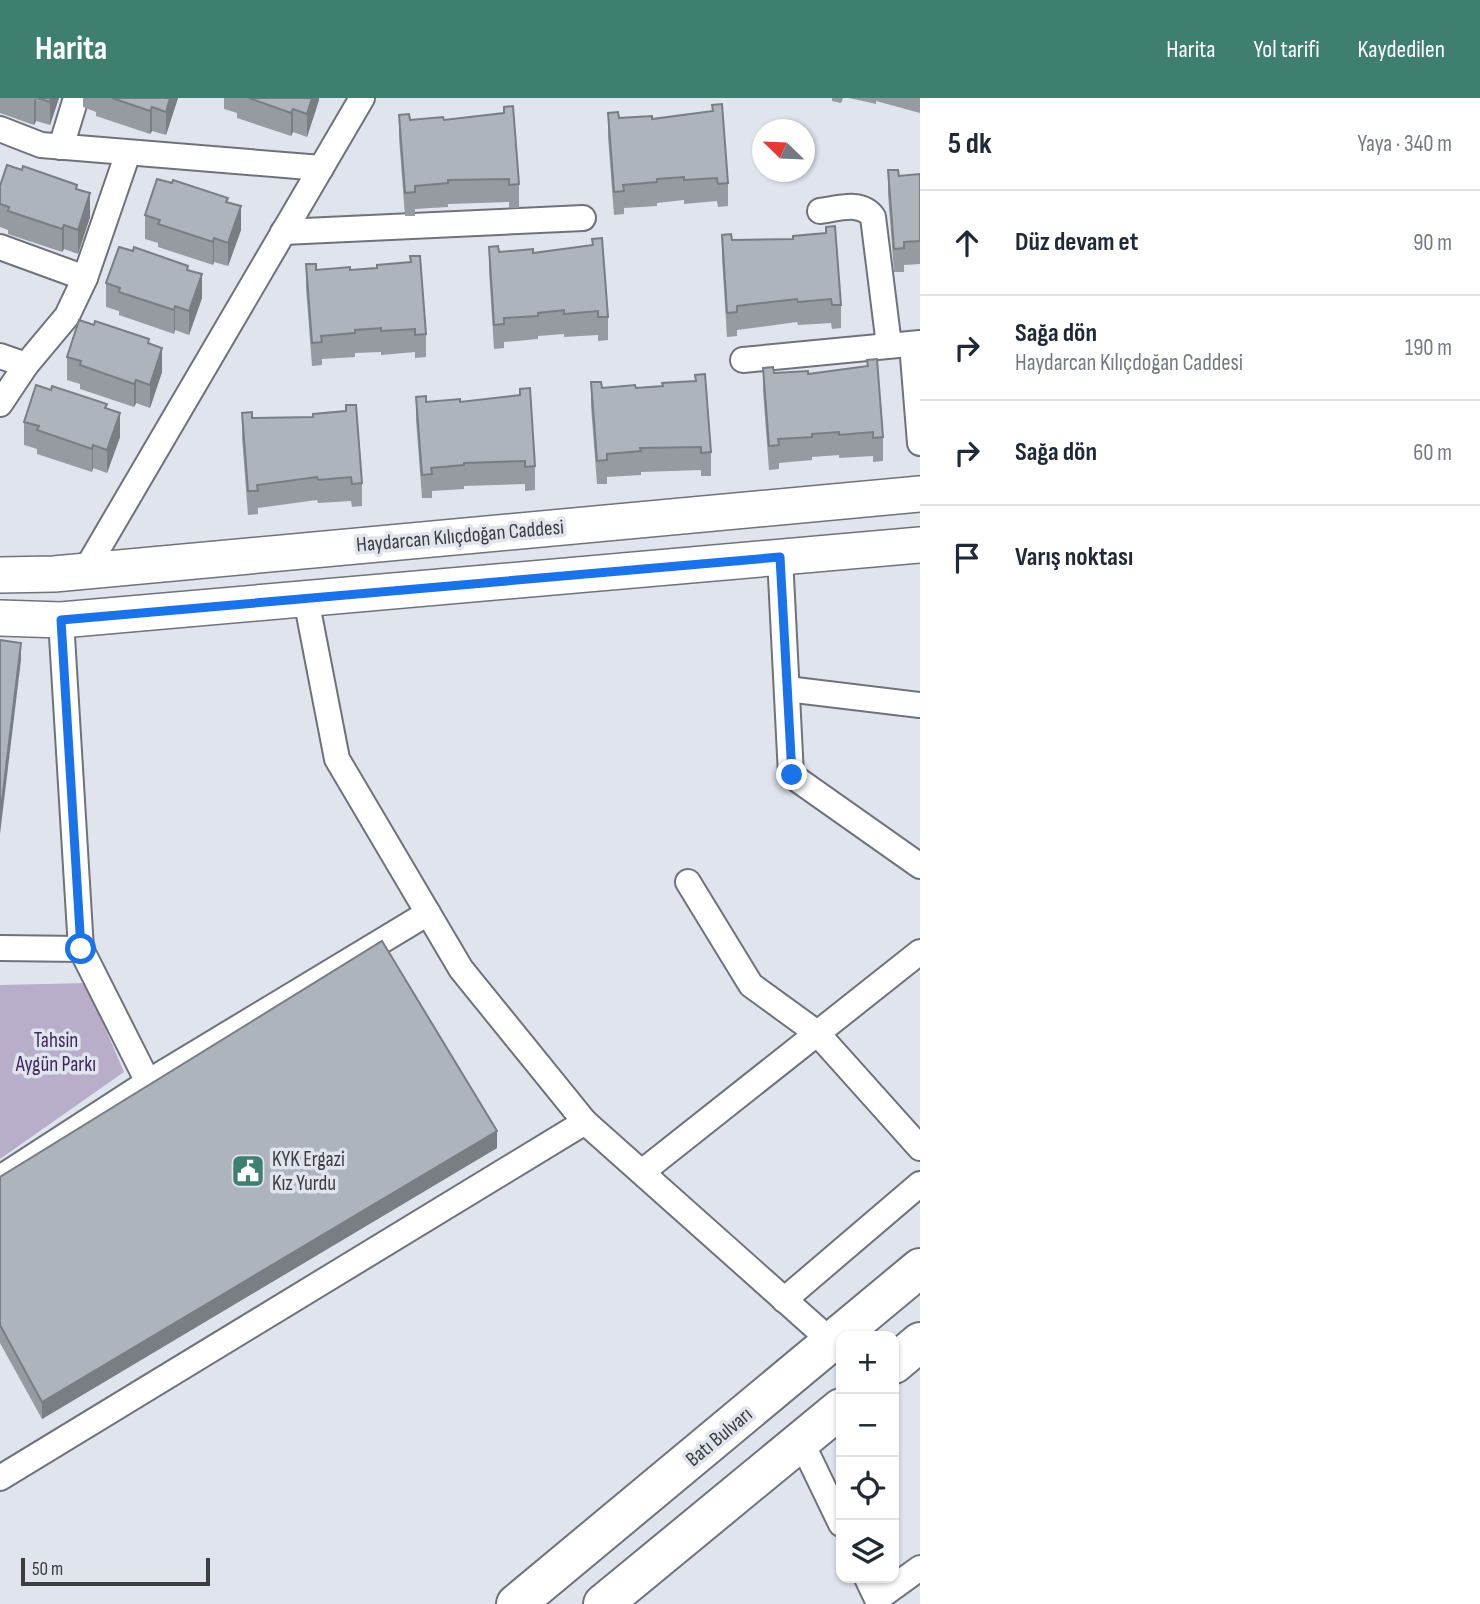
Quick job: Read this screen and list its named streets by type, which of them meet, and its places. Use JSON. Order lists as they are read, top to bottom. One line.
{"streets":{"main road":["Haydarcan Kılıçdoğan Caddesi","Batı Bulvarı"]},"parks":["Tahsin Aygün Parkı"],"places":{"public building":["KYK Ergazi Kız Yurdu"]},"scale_bar":"50 m","north":"top left","page":{"header":"Harita","nav":["Harita","Yol tarifi","Kaydedilen"],"heading":["5 dk","Yaya · 340 m"],"list":[["Düz devam et","90 m"],["Sağa dön","Haydarcan Kılıçdoğan Caddesi","190 m"],["Sağa dön","60 m"],"Varış noktası"],"map_buttons":["+","−"],"scale":"50 m"}}
